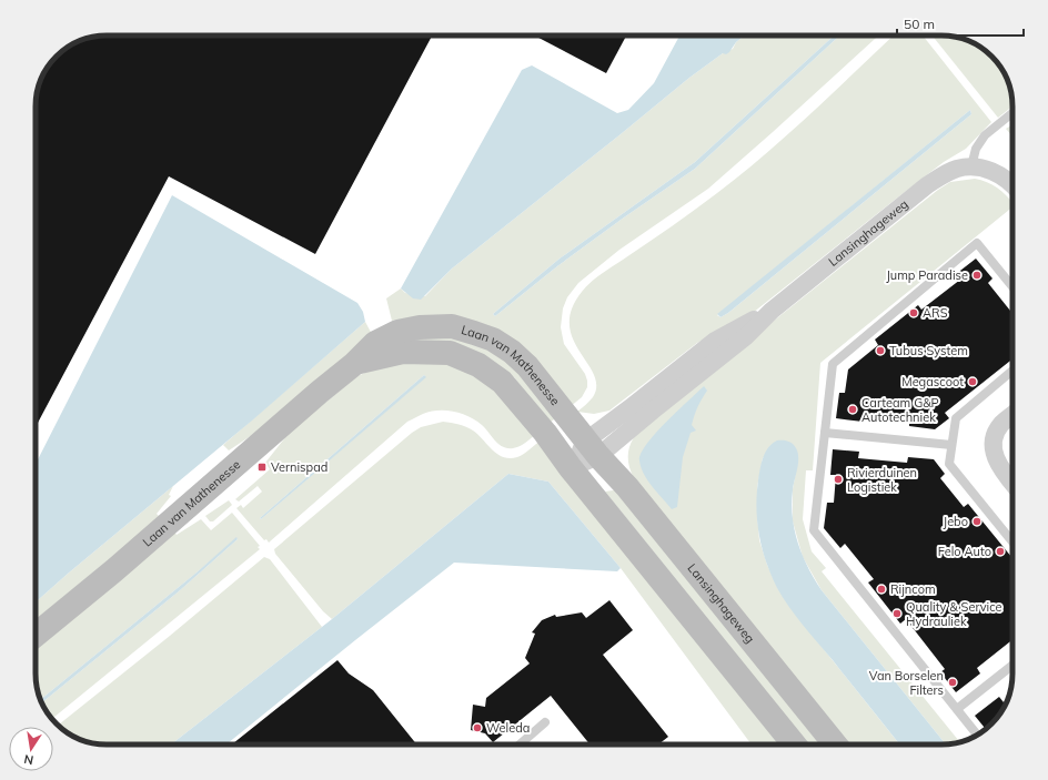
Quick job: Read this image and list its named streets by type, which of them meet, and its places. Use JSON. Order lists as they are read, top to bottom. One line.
{"streets":{"street":["Lansinghageweg","Laan van Mathenesse"]},"crossings":[["Lansinghageweg","Laan van Mathenesse"]],"places":{"other":["Jump Paradise","ARS","Tubus System","Megascoot","Carteam G&P Autotechniek","Rivierduinen Logistiek","Jebo","Felo Auto","Rijncom","Quality & Service Hydrauliek","Van Borselen Filters","Weleda"],"transit":["Vernispad"]},"scale_bar":"50 m","north":"bottom"}
